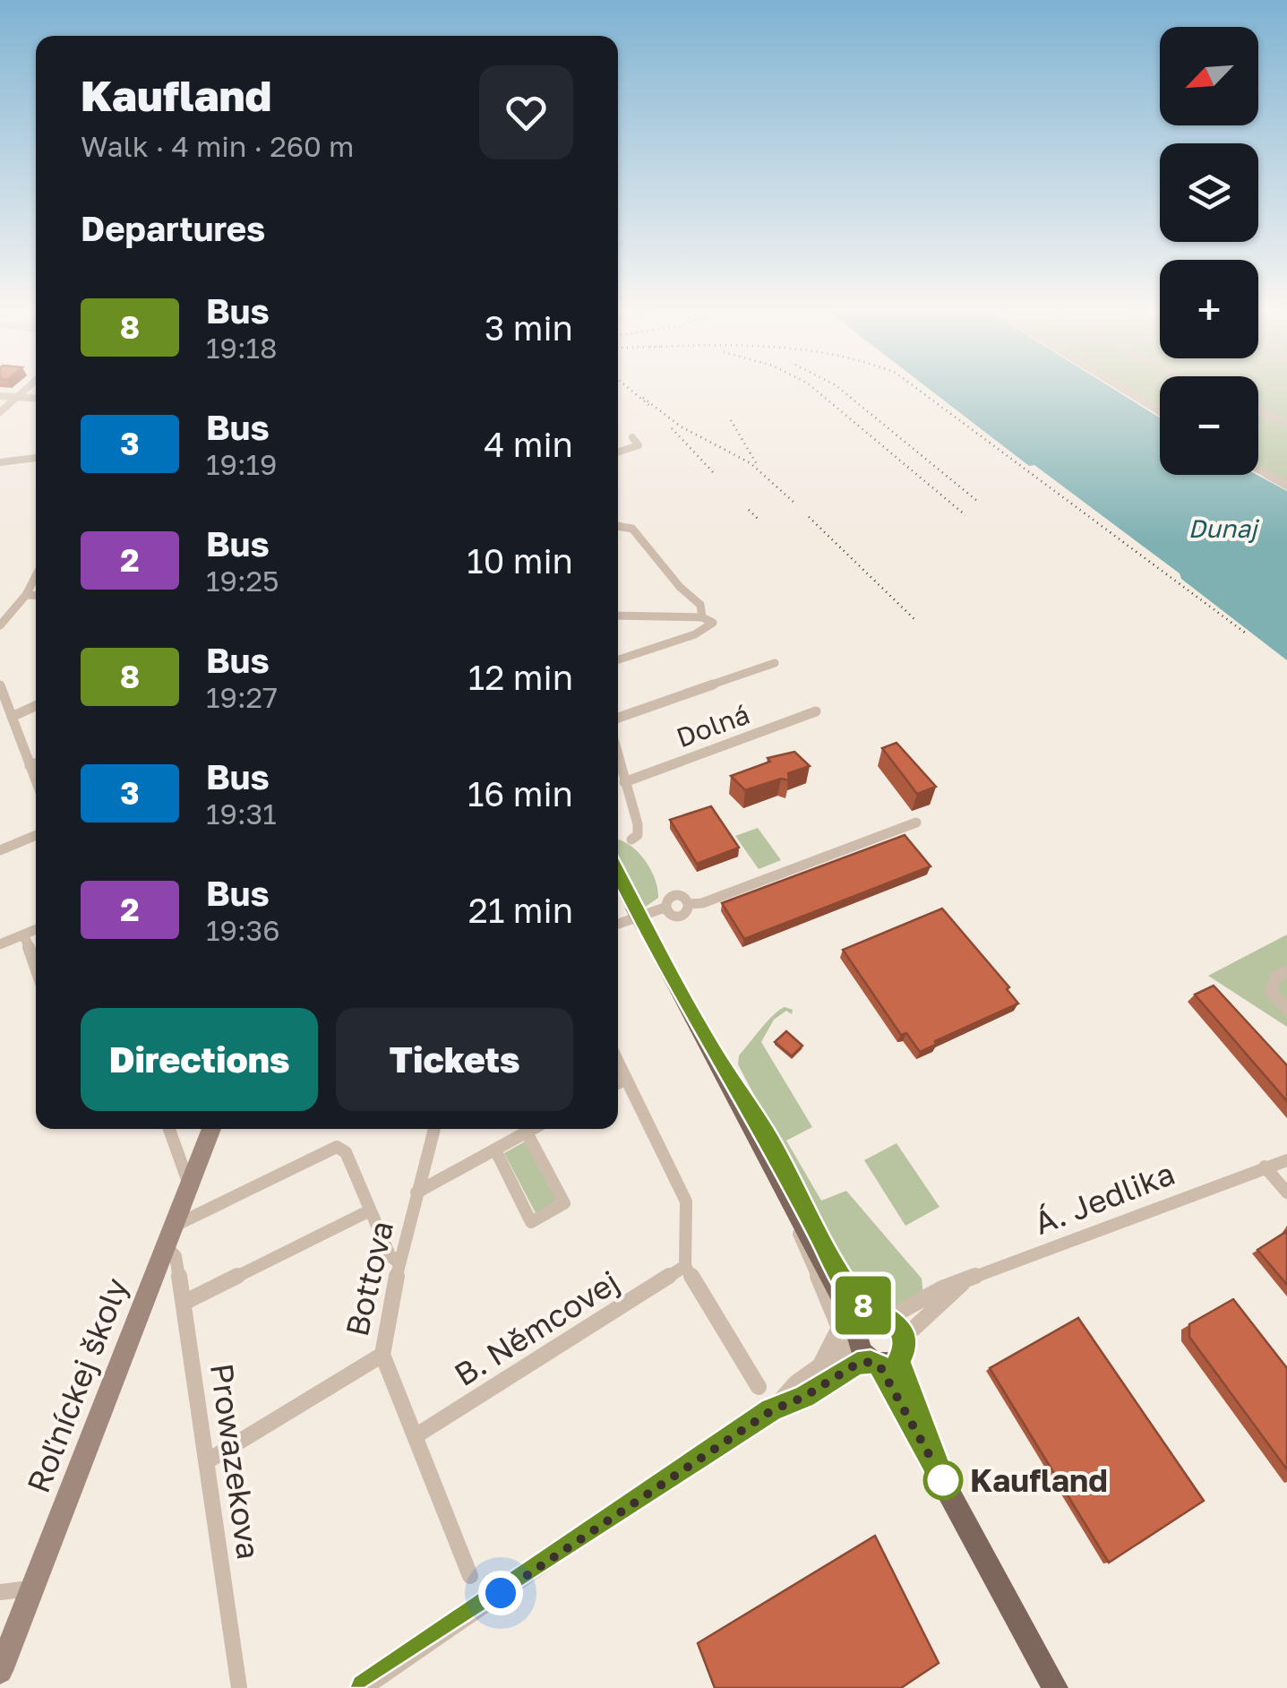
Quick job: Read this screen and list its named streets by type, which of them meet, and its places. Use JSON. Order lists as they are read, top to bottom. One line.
{"streets":{"main road":["Roľníckej školy"],"street":["Dolná","Á. Jedlika","Bottova","B. Němcovej","Prowazekova"]},"crossings":[["Bottova","Prowazekova"],["Roľníckej školy","Prowazekova"]],"water":["Dunaj"],"places":["Kaufland"],"lines":["bus line 8"],"north":"bottom left","page":{"on_map":"8","map_buttons":["+","−"],"heading":[["Kaufland","Walk · 4 min · 260 m"],"Departures"],"list":[{"mark":"8","name":"Bus","note":"19:18","value":"3 min"},{"mark":"3","name":"Bus","note":"19:19","value":"4 min"},{"mark":"2","name":"Bus","note":"19:25","value":"10 min"},{"mark":"8","name":"Bus","note":"19:27","value":"12 min"},{"mark":"3","name":"Bus","note":"19:31","value":"16 min"},{"mark":"2","name":"Bus","note":"19:36","value":"21 min"}],"buttons":["Directions","Tickets"]}}
